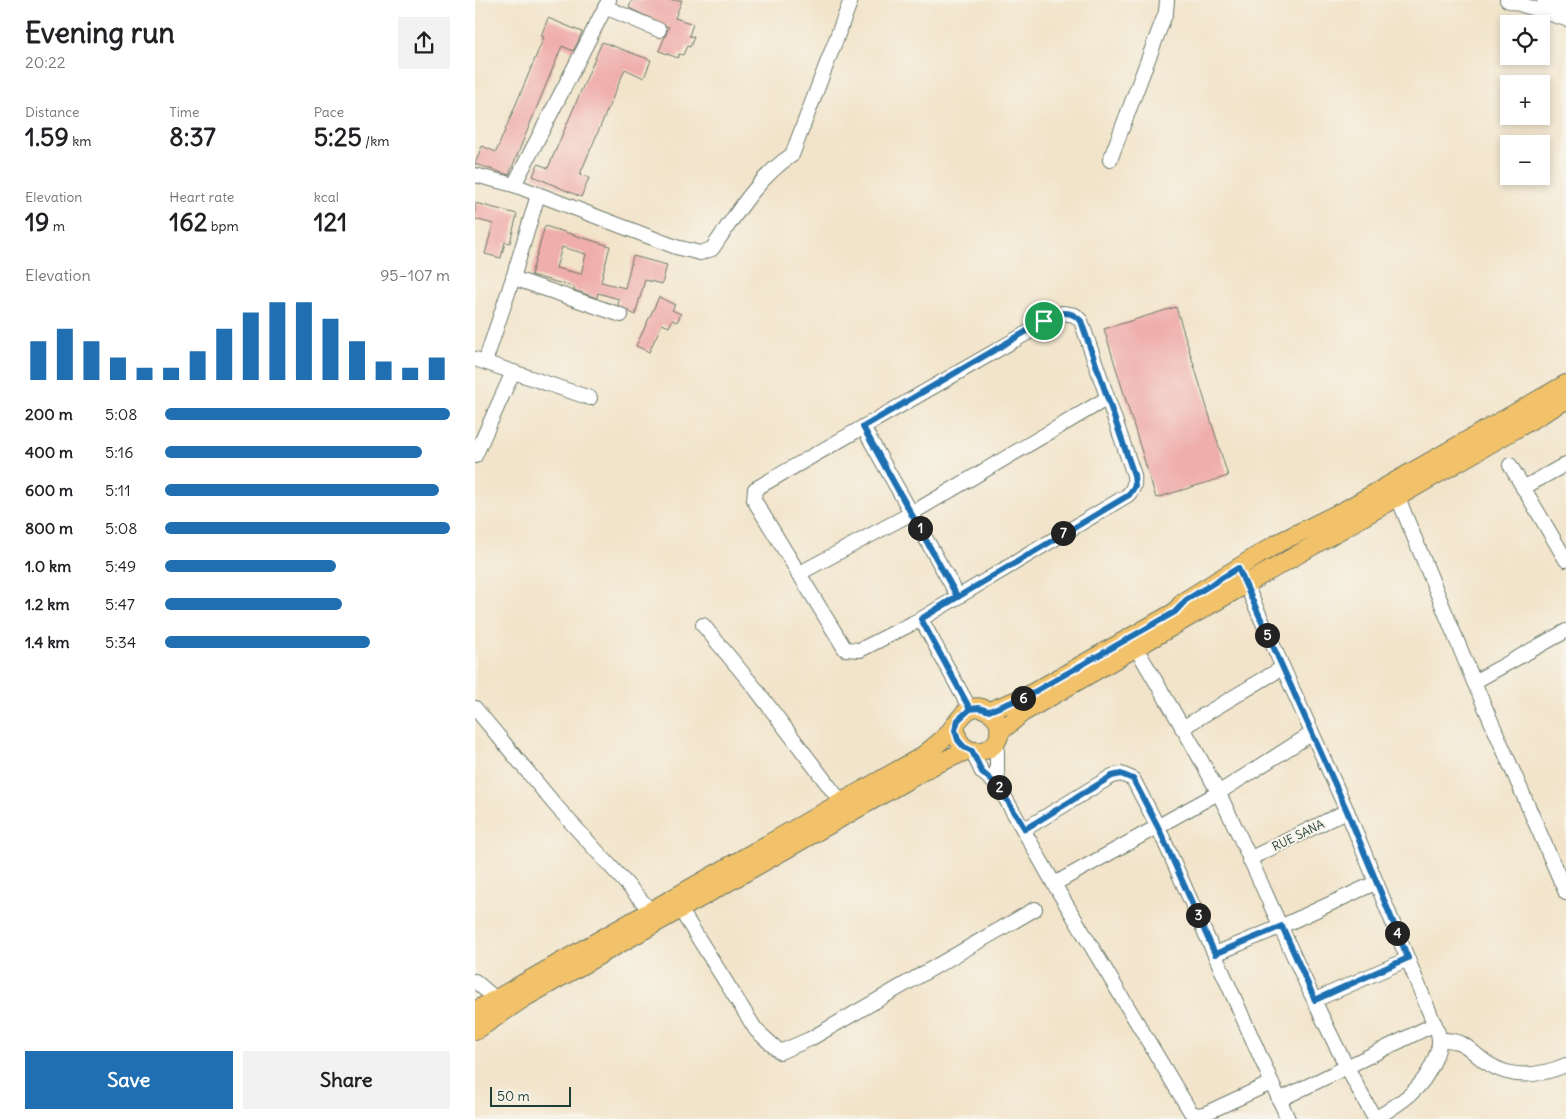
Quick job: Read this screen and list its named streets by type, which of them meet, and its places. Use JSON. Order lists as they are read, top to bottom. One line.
{"streets":{"street":["RUE SANA"]},"scale_bar":"50 m","page":{"heading":["Evening run","20:22"],"map_buttons":["+","−"],"stats":[["Distance","1.59 km"],["Time","8:37"],["Pace","5:25 /km"],["Elevation","19 m"],["Heart rate","162 bpm"],["kcal","121"]],"chart":["Elevation","95–107 m"],"list":[{"name":"200 m","note":"5:08"},{"name":"400 m","note":"5:16"},{"name":"600 m","note":"5:11"},{"name":"800 m","note":"5:08"},{"name":"1.0 km","note":"5:49"},{"name":"1.2 km","note":"5:47"},{"name":"1.4 km","note":"5:34"}],"pins":["1","7","5","6","2","3","4"],"buttons":["Save","Share"],"scale":"50 m"}}
